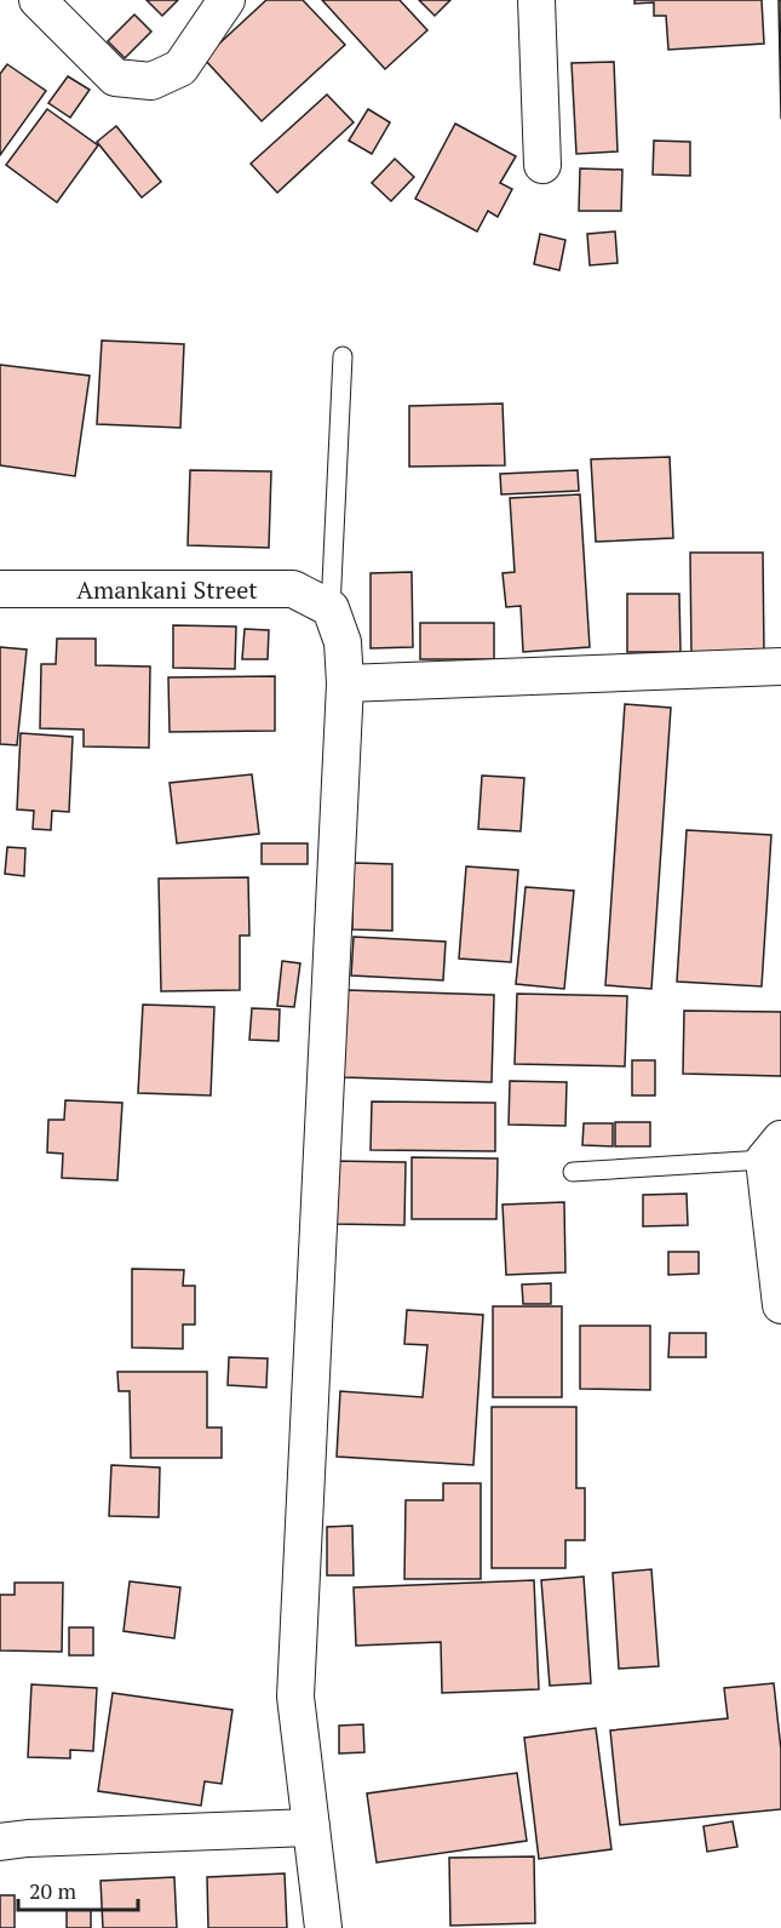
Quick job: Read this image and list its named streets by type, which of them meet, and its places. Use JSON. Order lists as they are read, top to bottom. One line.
{"streets":{"street":["Amankani Street"]},"scale_bar":"20 m"}
